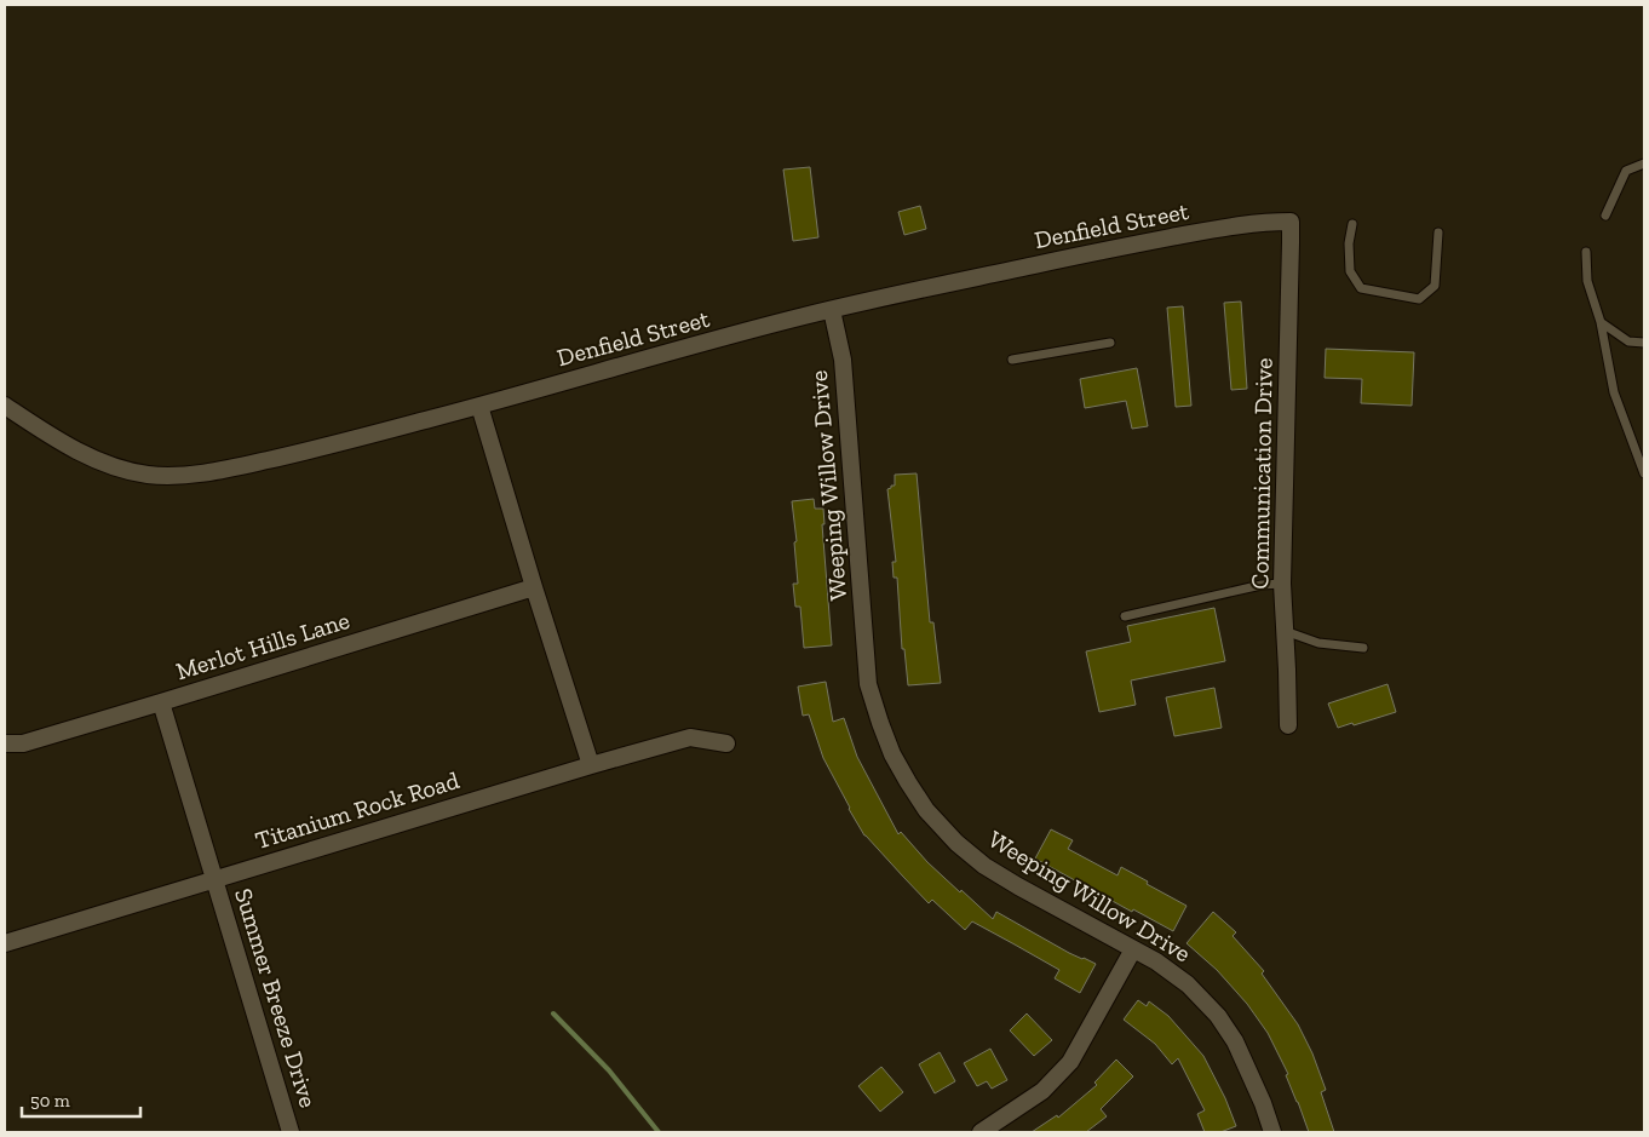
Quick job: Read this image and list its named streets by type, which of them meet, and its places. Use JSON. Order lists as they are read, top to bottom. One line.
{"streets":{"street":["Denfield Street","Communication Drive","Weeping Willow Drive","Merlot Hills Lane","Titanium Rock Road","Summer Breeze Drive"]},"crossings":[["Denfield Street","Communication Drive"],["Denfield Street","Weeping Willow Drive"],["Merlot Hills Lane","Summer Breeze Drive"],["Titanium Rock Road","Summer Breeze Drive"]],"scale_bar":"50 m"}
